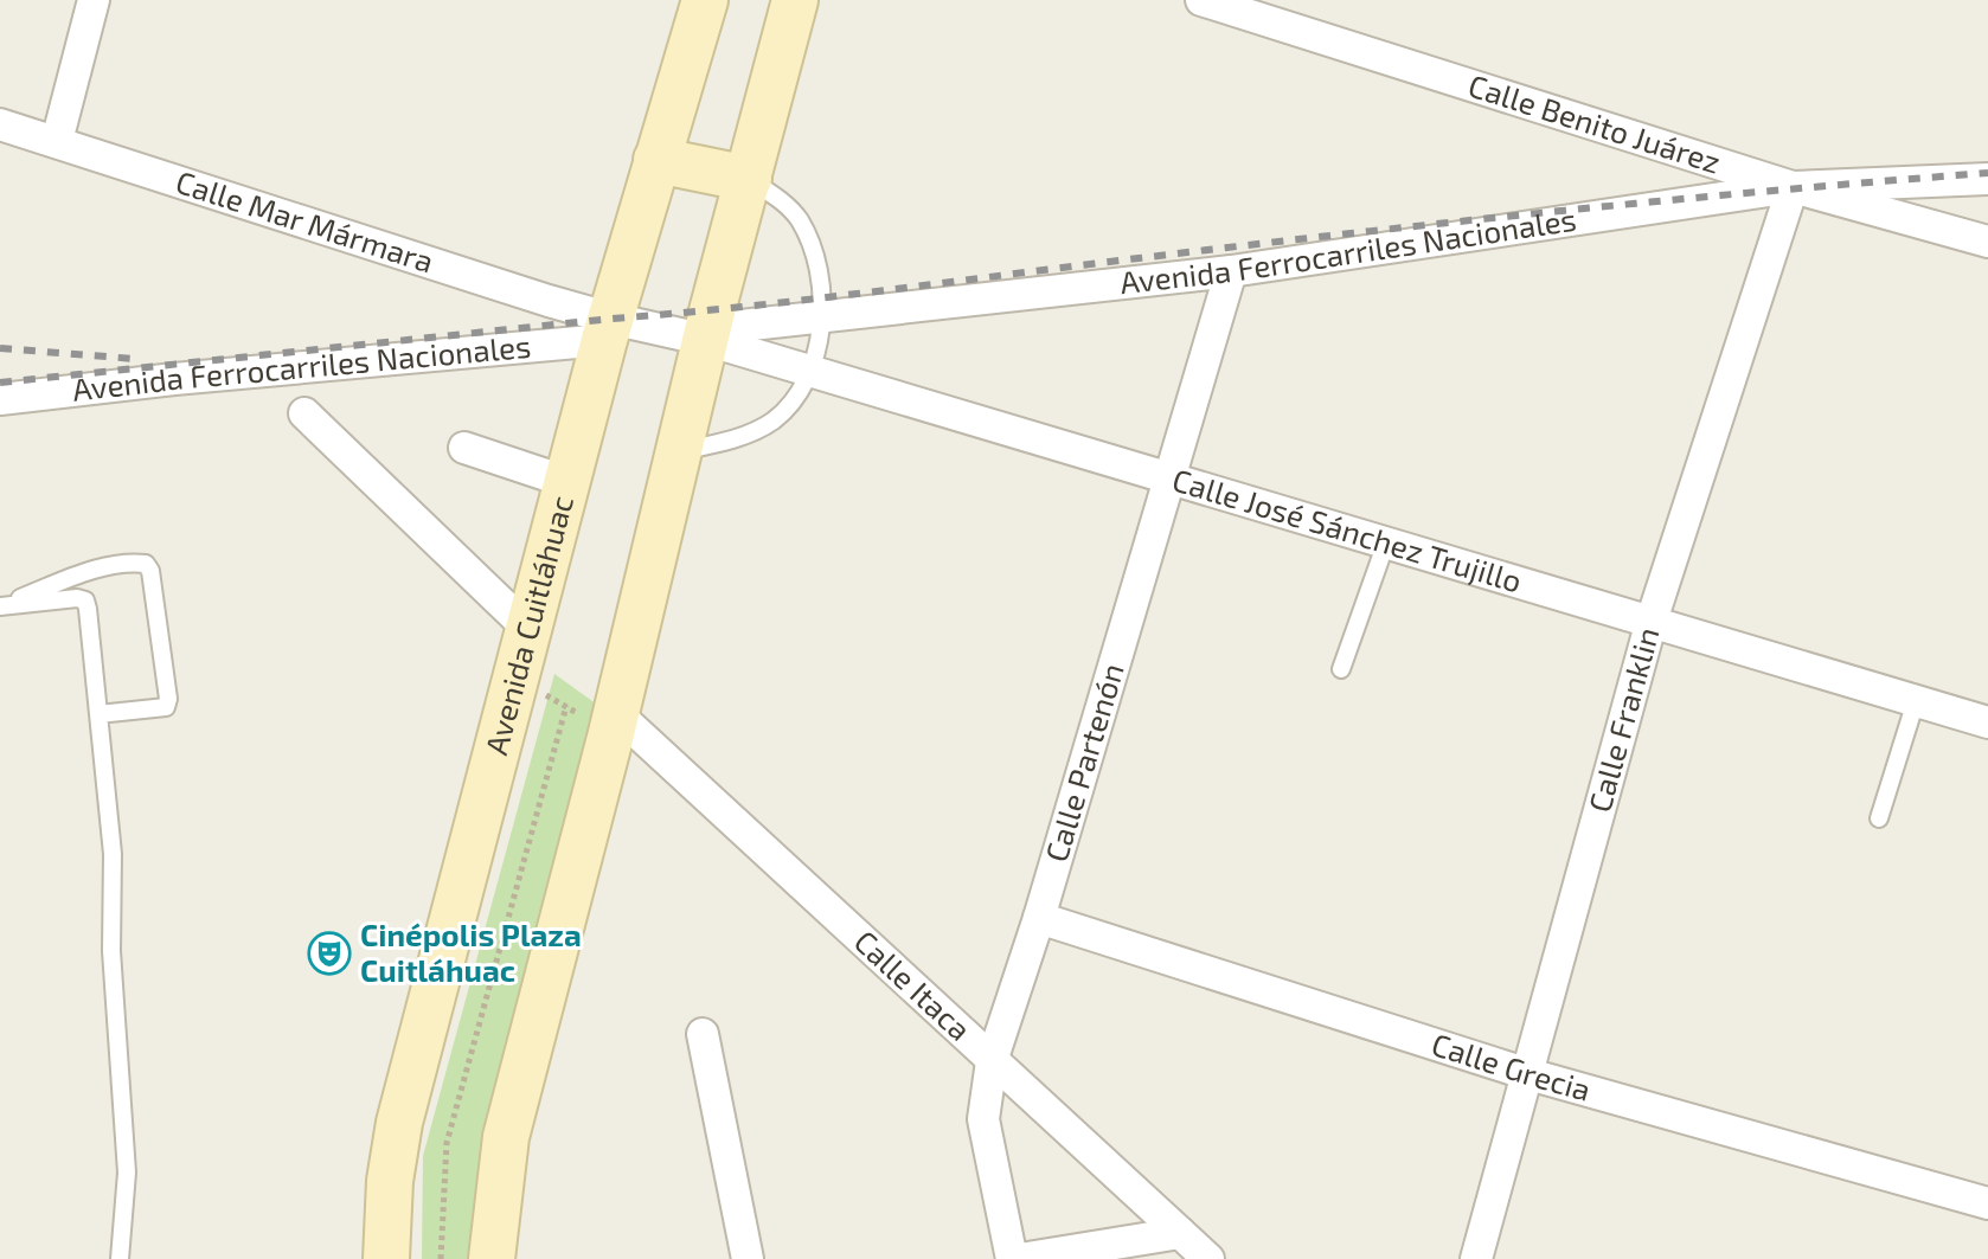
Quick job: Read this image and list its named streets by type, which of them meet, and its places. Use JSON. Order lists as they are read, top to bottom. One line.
{"streets":{"main road":["Avenida Cuitláhuac"],"street":["Calle Benito Juárez","Calle Mar Mármara","Avenida Ferrocarriles Nacionales","Calle José Sánchez Trujillo","Calle Franklin","Calle Partenón","Calle Itaca","Calle Grecia"]},"crossings":[["Calle Benito Juárez","Avenida Ferrocarriles Nacionales"],["Calle Benito Juárez","Calle Franklin"],["Calle Mar Mármara","Avenida Ferrocarriles Nacionales"],["Calle Mar Mármara","Calle José Sánchez Trujillo"],["Calle Mar Mármara","Avenida Cuitláhuac"],["Avenida Ferrocarriles Nacionales","Calle José Sánchez Trujillo"],["Avenida Ferrocarriles Nacionales","Avenida Cuitláhuac"],["Avenida Ferrocarriles Nacionales","Calle Franklin"],["Avenida Ferrocarriles Nacionales","Calle Partenón"],["Calle José Sánchez Trujillo","Avenida Cuitláhuac"],["Calle José Sánchez Trujillo","Calle Franklin"],["Calle José Sánchez Trujillo","Calle Partenón"],["Calle Franklin","Calle Grecia"],["Calle Partenón","Calle Itaca"],["Calle Partenón","Calle Grecia"]],"places":{"theatre":["Cinépolis Plaza Cuitláhuac"]}}
